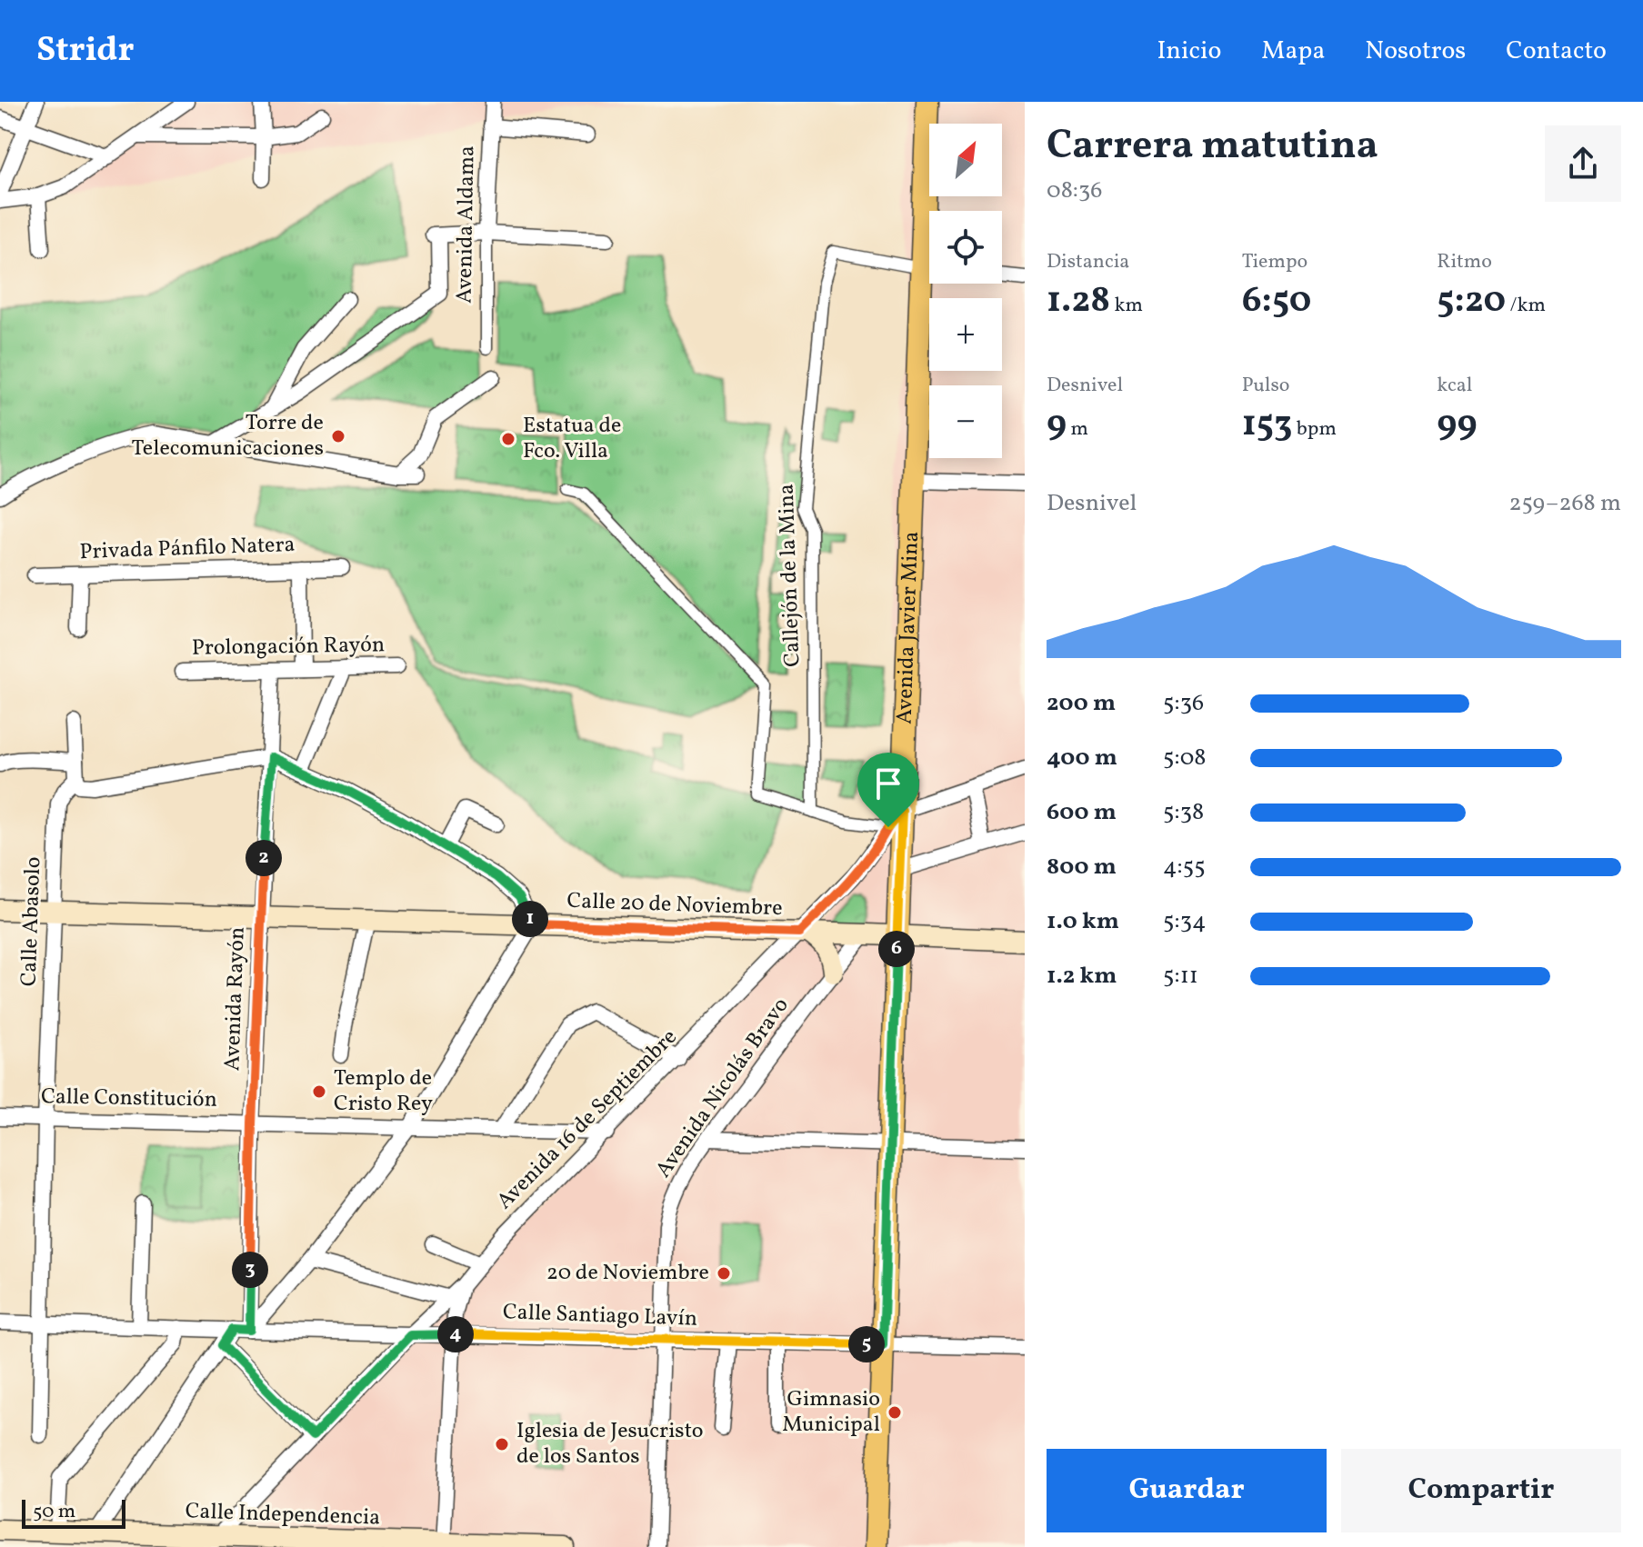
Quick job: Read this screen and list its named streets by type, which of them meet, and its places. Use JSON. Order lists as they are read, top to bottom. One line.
{"streets":{"main road":["Avenida Javier Mina","Calle 20 de Noviembre","Calle Independencia"],"street":["Avenida Aldama","Privada Pánfilo Natera","Callejón de la Mina","Prolongación Rayón","Calle Abasolo","Avenida Rayón","Avenida Nicolás Bravo","Calle Constitución","Avenida 16 de Septiembre","Calle Santiago Lavín"]},"crossings":[["Avenida Javier Mina","Calle 20 de Noviembre"],["Avenida Javier Mina","Avenida 16 de Septiembre"],["Avenida Javier Mina","Calle Santiago Lavín"],["Prolongación Rayón","Avenida Rayón"],["Calle 20 de Noviembre","Calle Abasolo"],["Calle 20 de Noviembre","Avenida Rayón"],["Calle 20 de Noviembre","Avenida Nicolás Bravo"],["Calle 20 de Noviembre","Avenida 16 de Septiembre"],["Calle Abasolo","Calle Constitución"],["Calle Abasolo","Calle Santiago Lavín"],["Avenida Rayón","Calle Constitución"],["Avenida Rayón","Calle Santiago Lavín"],["Avenida Nicolás Bravo","Calle Santiago Lavín"],["Calle Constitución","Avenida 16 de Septiembre"],["Avenida 16 de Septiembre","Calle Santiago Lavín"],["Avenida 16 de Septiembre","Calle Independencia"]],"places":["Torre de Telecomunicaciones","Estatua de Fco. Villa","Templo de Cristo Rey","20 de Noviembre","Gimnasio Municipal","Iglesia de Jesucristo de los Santos"],"scale_bar":"50 m","north":"top right","page":{"header":"Stridr","nav":["Inicio","Mapa","Nosotros","Contacto"],"heading":["Carrera matutina","08:36"],"map_buttons":["+","−"],"stats":[["Distancia","1.28 km"],["Tiempo","6:50"],["Ritmo","5:20 /km"],["Desnivel","9 m"],["Pulso","153 bpm"],["kcal","99"]],"chart":["Desnivel","259–268 m"],"list":[{"name":"200 m","note":"5:36"},{"name":"400 m","note":"5:08"},{"name":"600 m","note":"5:38"},{"name":"800 m","note":"4:55"},{"name":"1.0 km","note":"5:34"},{"name":"1.2 km","note":"5:11"}],"pins":["2","1","6","3","4","5"],"buttons":["Guardar","Compartir"],"scale":"50 m"}}
